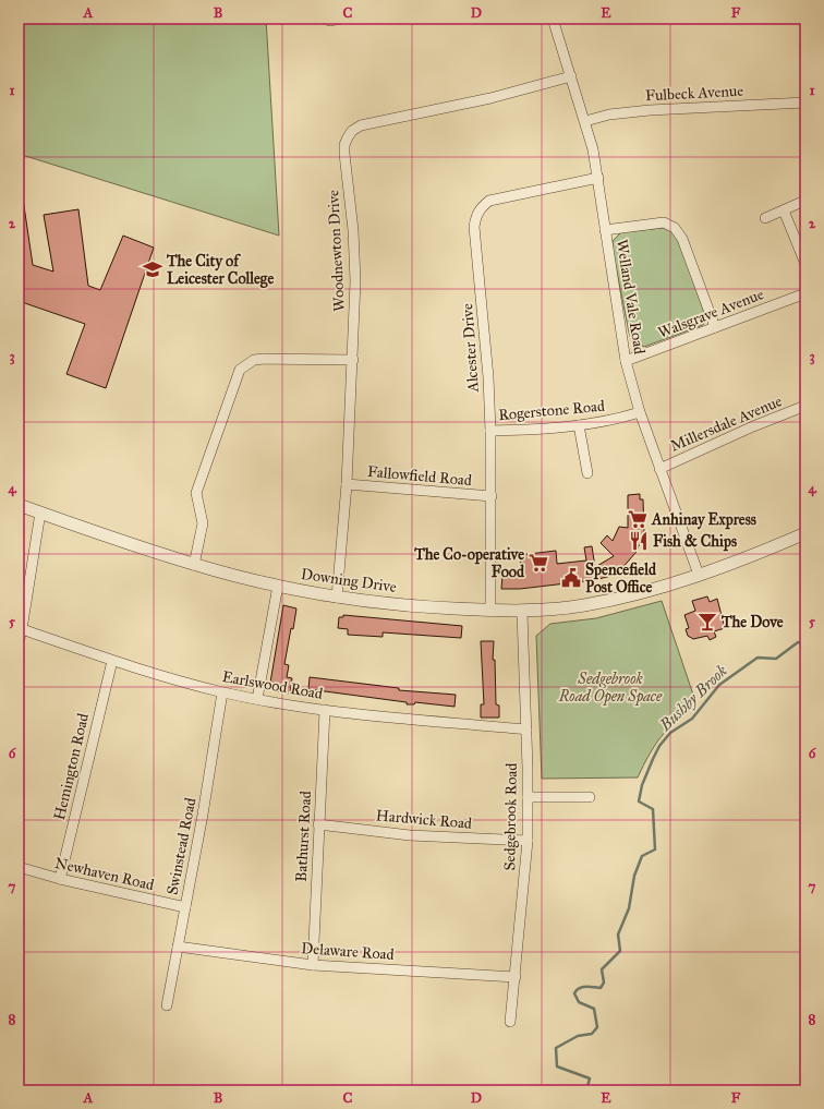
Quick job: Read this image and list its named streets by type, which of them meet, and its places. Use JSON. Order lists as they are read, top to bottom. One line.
{"streets":{"street":["Fulbeck Avenue","Woodnewton Drive","Welland Vale Road","Walsgrave Avenue","Alcester Drive","Rogerstone Road","Millersdale Avenue","Fallowfield Road","Downing Drive","Earlswood Road","Hemington Road","Sedgebrook Road","Hardwick Road","Bathurst Road","Swinstead Road","Newhaven Road","Delaware Road"]},"crossings":[["Fulbeck Avenue","Welland Vale Road"],["Woodnewton Drive","Welland Vale Road"],["Woodnewton Drive","Fallowfield Road"],["Woodnewton Drive","Downing Drive"],["Welland Vale Road","Walsgrave Avenue"],["Welland Vale Road","Alcester Drive"],["Welland Vale Road","Rogerstone Road"],["Welland Vale Road","Millersdale Avenue"],["Welland Vale Road","Downing Drive"],["Alcester Drive","Rogerstone Road"],["Alcester Drive","Fallowfield Road"],["Alcester Drive","Downing Drive"],["Downing Drive","Sedgebrook Road"],["Earlswood Road","Hemington Road"],["Earlswood Road","Sedgebrook Road"],["Earlswood Road","Bathurst Road"],["Earlswood Road","Swinstead Road"],["Hemington Road","Newhaven Road"],["Sedgebrook Road","Hardwick Road"],["Sedgebrook Road","Delaware Road"],["Hardwick Road","Bathurst Road"],["Bathurst Road","Delaware Road"],["Swinstead Road","Newhaven Road"],["Swinstead Road","Delaware Road"]],"water":["Bushby Brook"],"parks":["Sedgebrook Road Open Space"],"places":{"school or university":["The City of Leicester College"],"supermarket":["Anhinay Express","The Co-operative Food"],"restaurant":["Fish & Chips"],"public building":["Spencefield Post Office"],"bar":["The Dove"]},"grid":{"columns":["A","B","C","D","E","F"],"rows":["1","2","3","4","5","6","7","8"]}}
